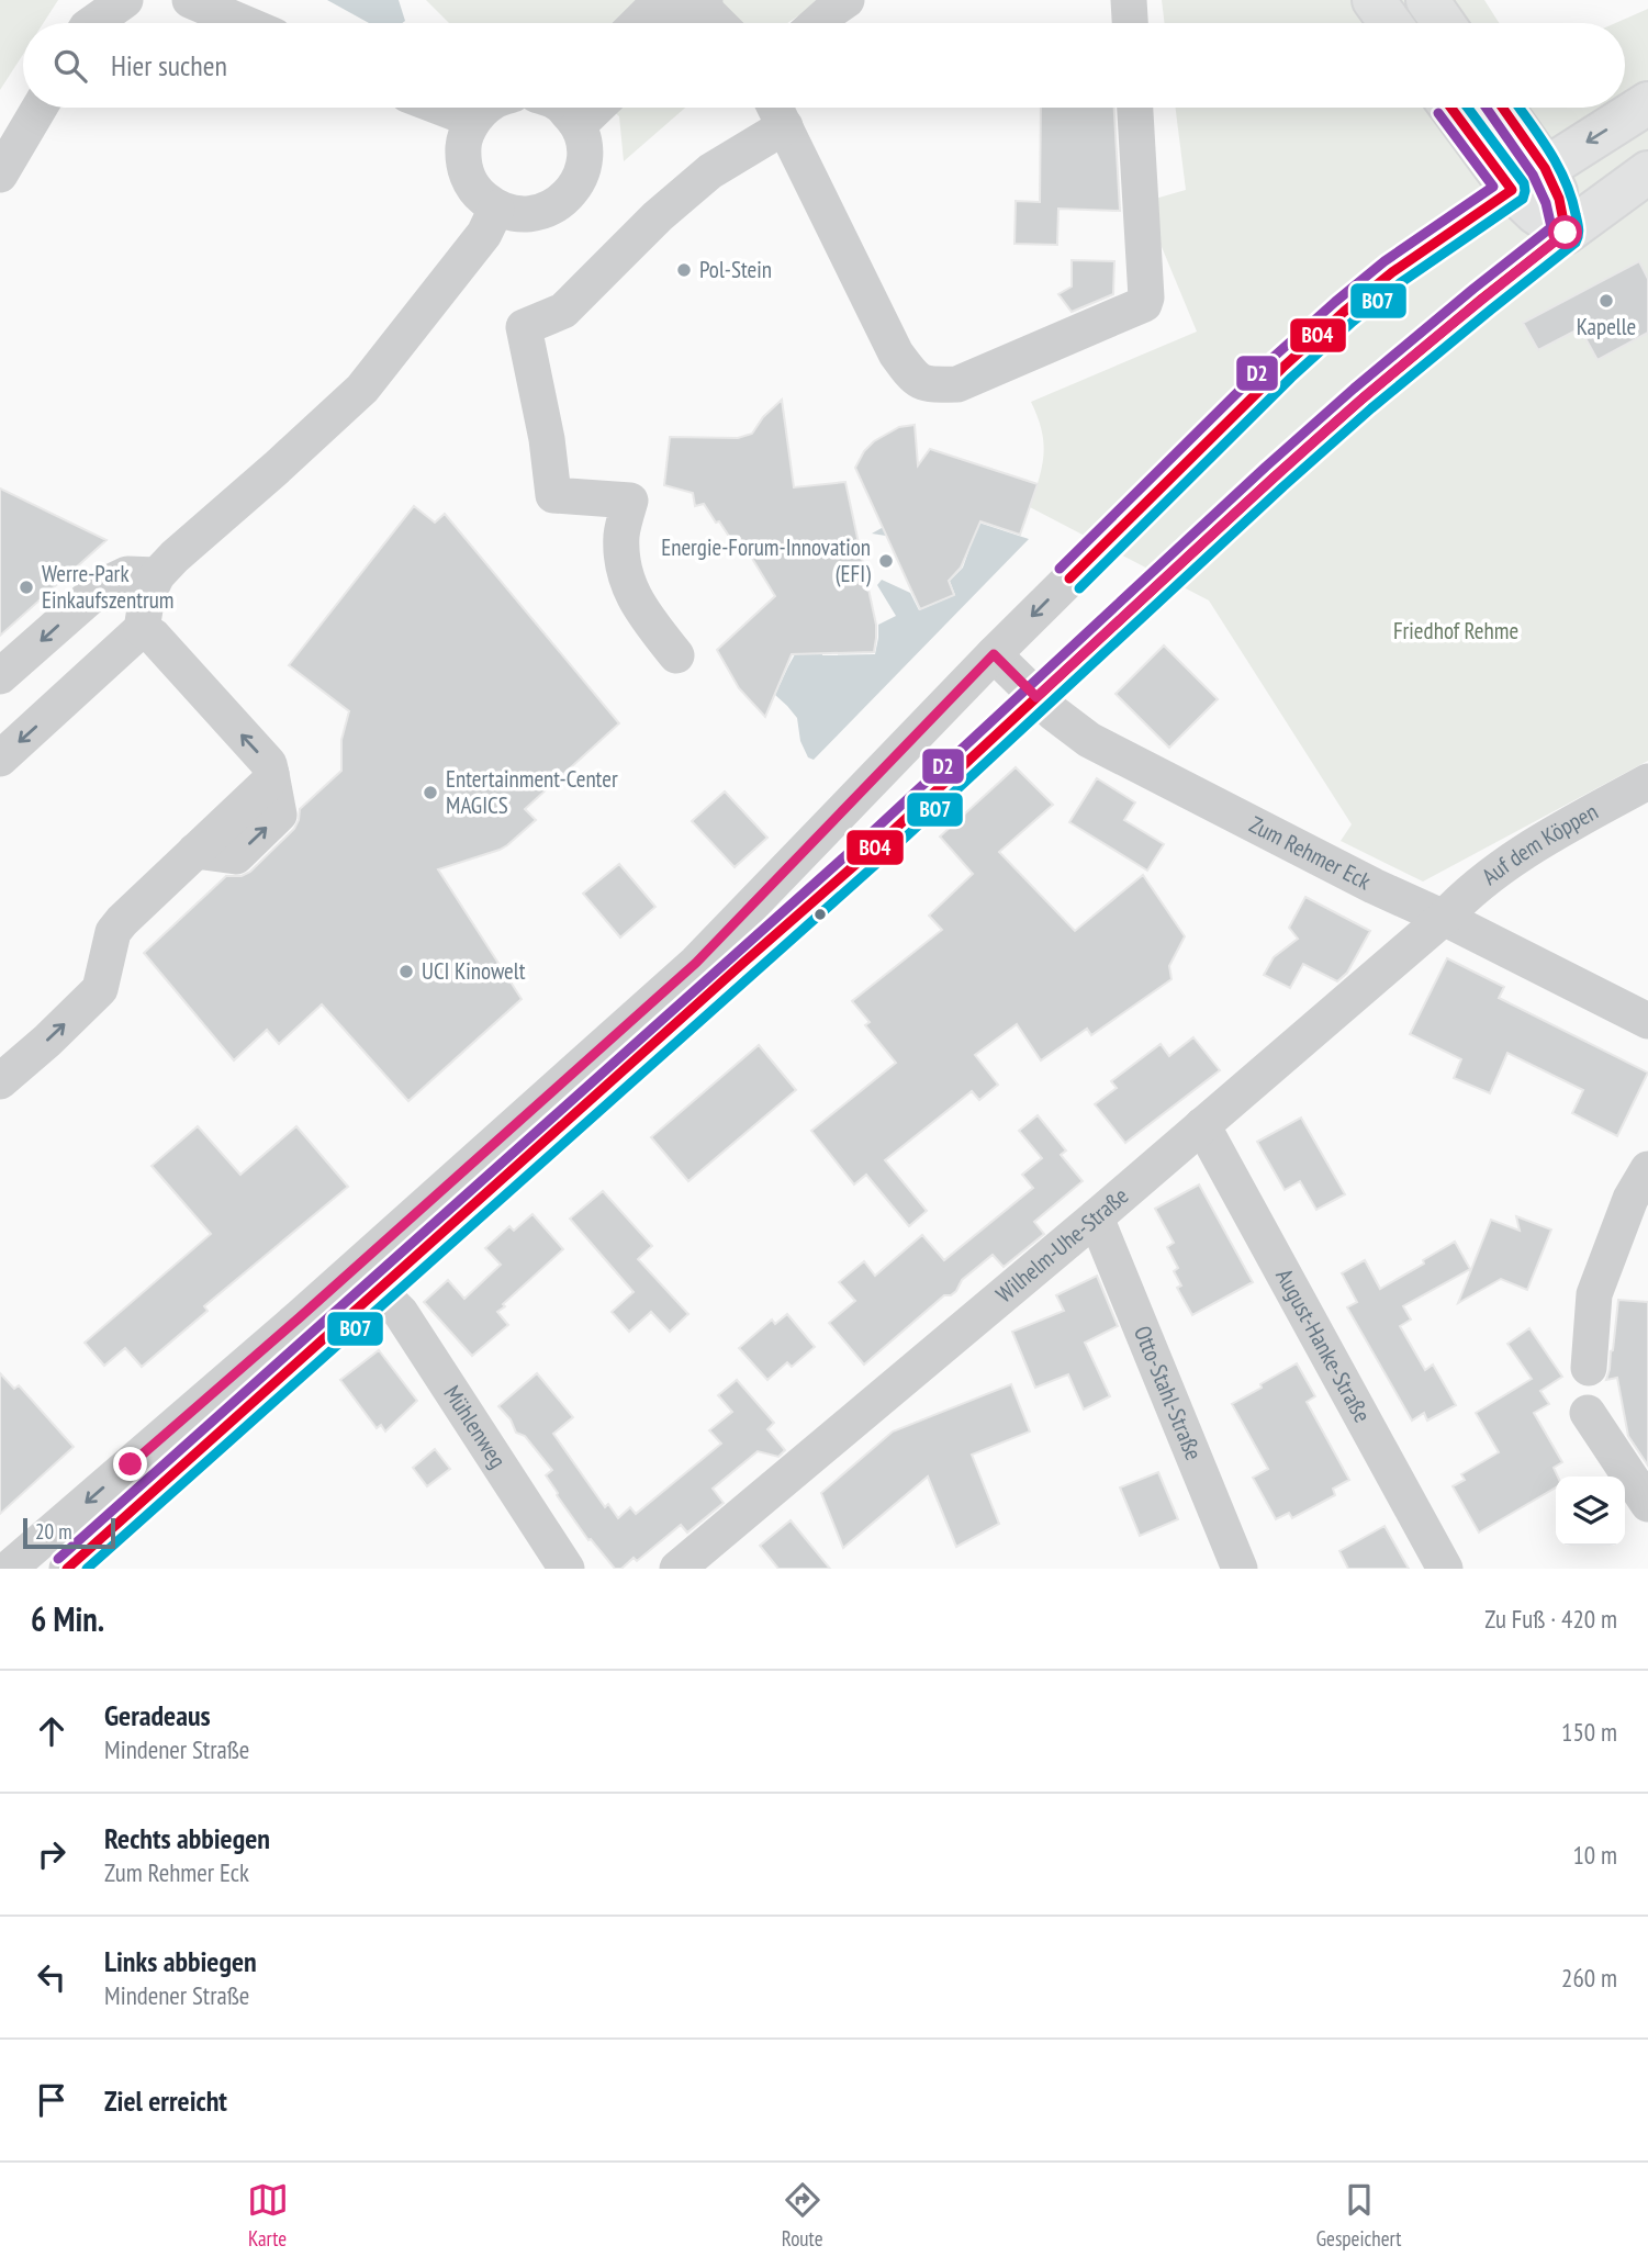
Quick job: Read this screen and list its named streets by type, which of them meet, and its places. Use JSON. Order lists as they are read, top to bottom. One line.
{"streets":{"street":["Auf dem Köppen","Zum Rehmer Eck","Wilhelm-Uhe-Straße","August-Hanke-Straße","Otto-Stahl-Straße","Mühlenweg"]},"crossings":[["Auf dem Köppen","Zum Rehmer Eck"],["Auf dem Köppen","Wilhelm-Uhe-Straße"],["Zum Rehmer Eck","Wilhelm-Uhe-Straße"],["Wilhelm-Uhe-Straße","August-Hanke-Straße"],["Wilhelm-Uhe-Straße","Otto-Stahl-Straße"]],"parks":["Friedhof Rehme"],"places":["Pol-Stein","Kapelle","Energie-Forum-Innovation (EFI)","Werre-Park Einkaufszentrum","Entertainment-Center MAGICS","UCI Kinowelt"],"lines":["transit line BO4","transit line BO7","transit line D2"],"scale_bar":"20 m","page":{"search":"Hier suchen","scale":"20 m","heading":["6 Min.","Zu Fuß · 420 m"],"list":[["Geradeaus","Mindener Straße","150 m"],["Rechts abbiegen","Zum Rehmer Eck","10 m"],["Links abbiegen","Mindener Straße","260 m"],"Ziel erreicht"],"nav":["Karte","Route","Gespeichert"]}}
